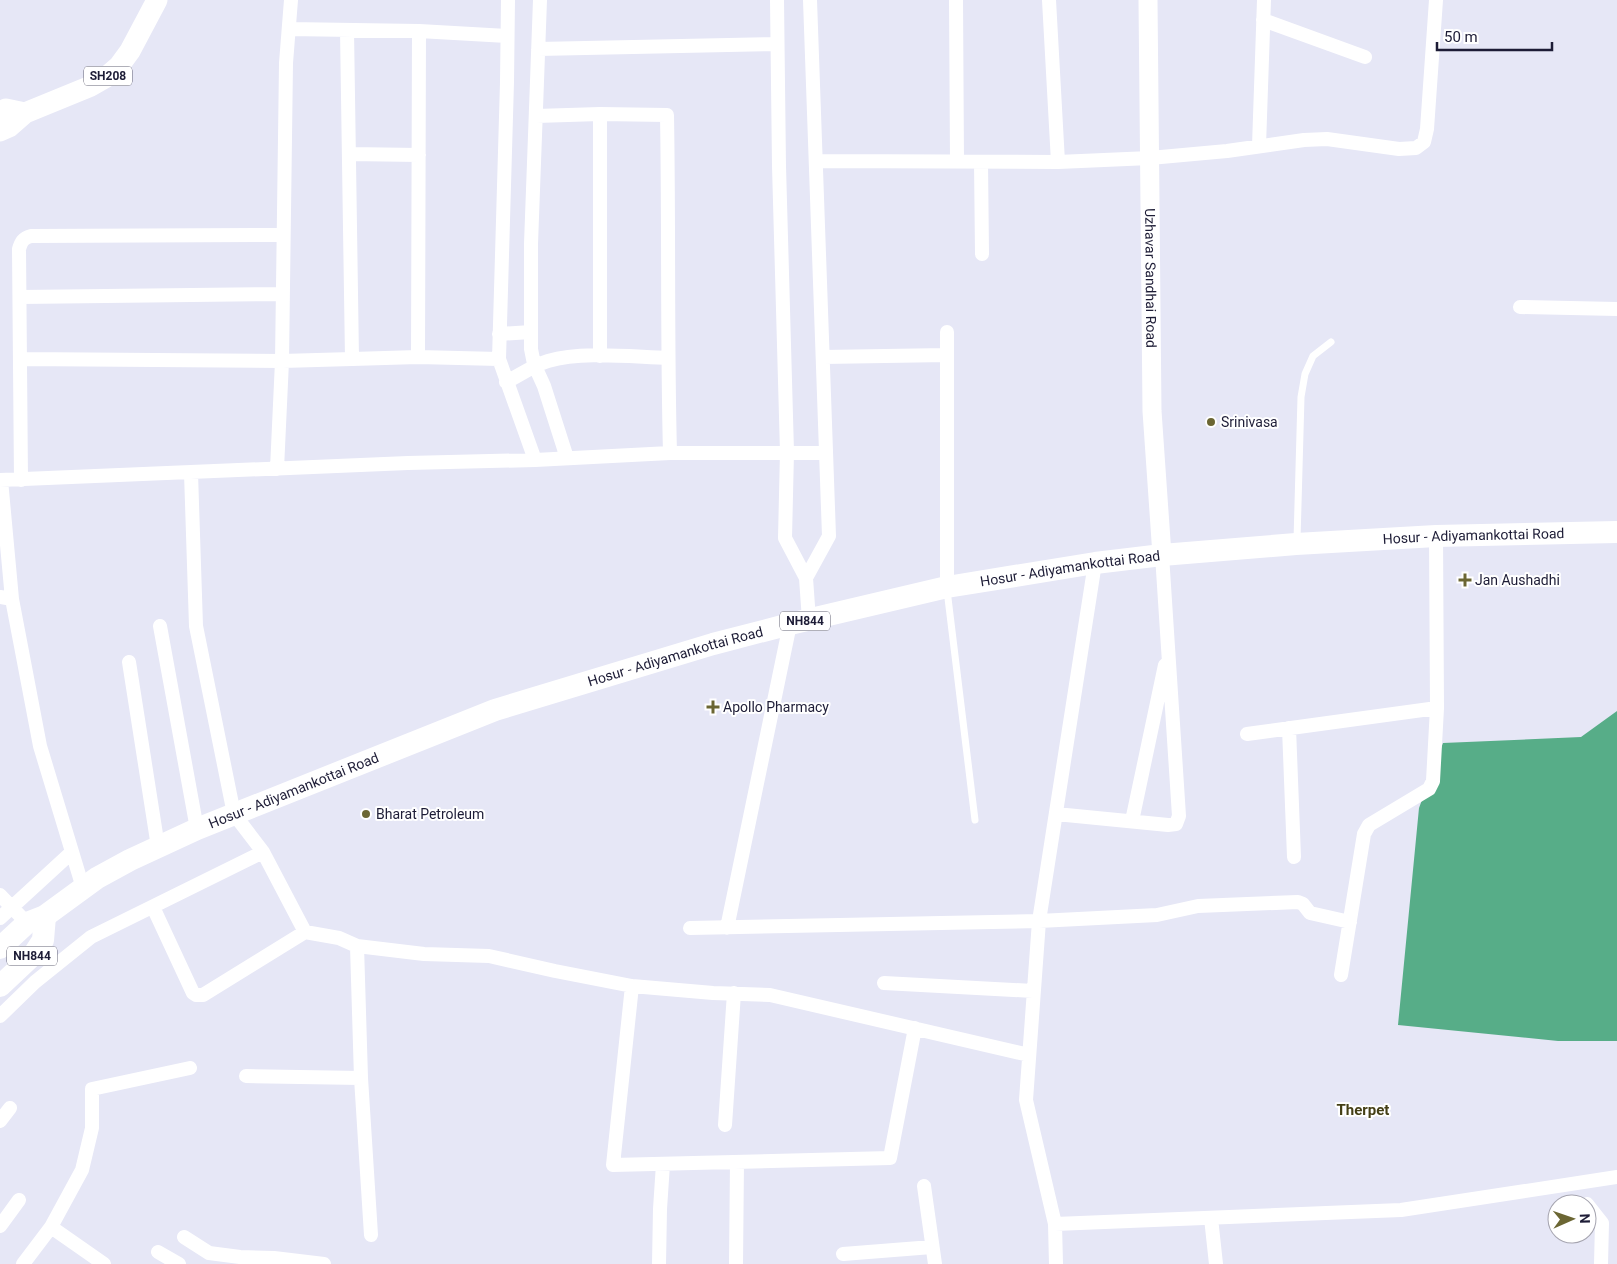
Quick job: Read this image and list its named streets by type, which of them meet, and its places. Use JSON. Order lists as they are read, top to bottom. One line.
{"streets":{"highway":["Hosur - Adiyamankottai Road","NH844"],"main road":["SH208","Uzhavar Sandhai Road"]},"crossings":[["Uzhavar Sandhai Road","Hosur - Adiyamankottai Road"],["Hosur - Adiyamankottai Road","NH844"]],"districts":["Therpet"],"places":{"other":["Srinivasa","Bharat Petroleum"],"health":["Jan Aushadhi","Apollo Pharmacy"]},"scale_bar":"50 m","north":"right"}
